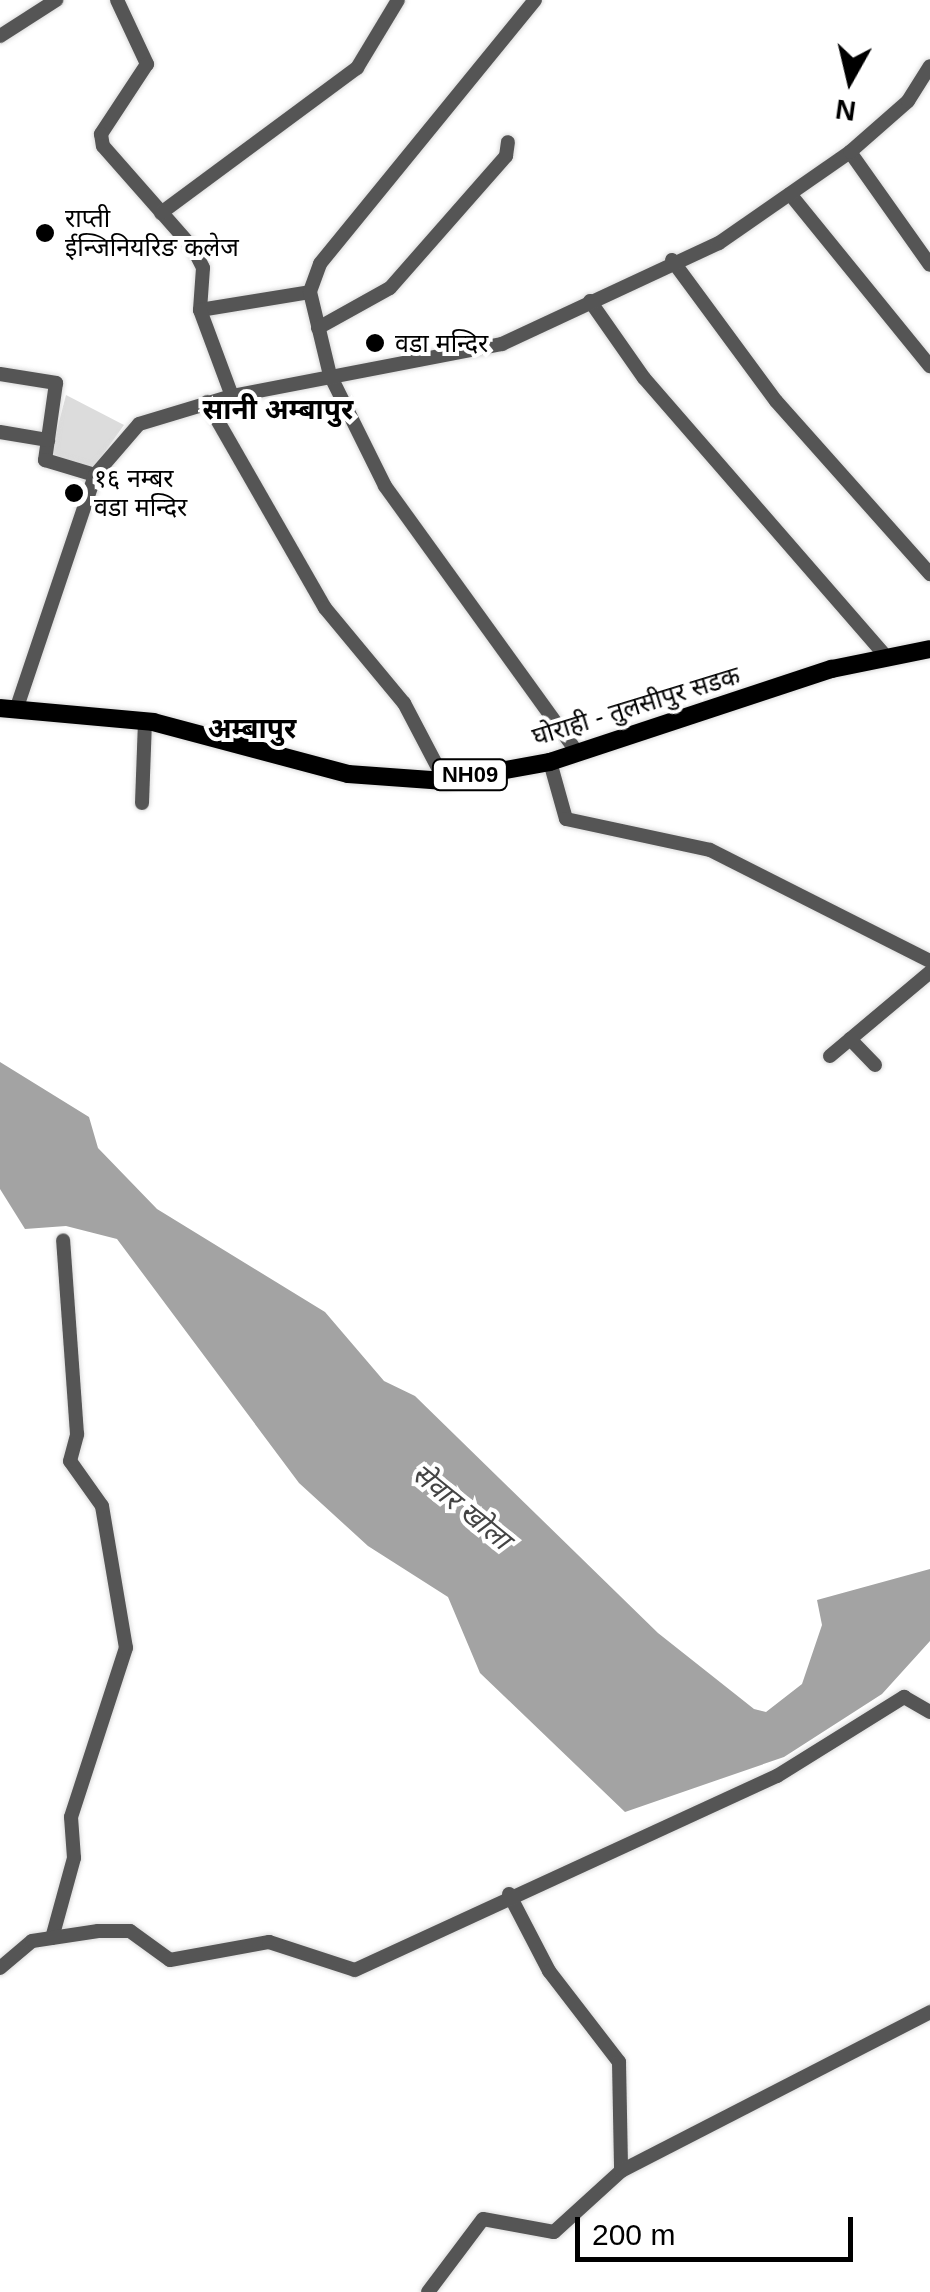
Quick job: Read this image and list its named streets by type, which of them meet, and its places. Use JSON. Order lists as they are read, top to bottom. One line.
{"streets":{"main road":["घोराही - तुलसीपुर सडक","NH09"]},"districts":["सानी अम्बापुर","अम्बापुर"],"water":["सेवार खोला"],"places":["राप्ती ईन्जिनियरिङ कलेज","वडा मन्दिर","१६ नम्बर वडा मन्दिर"],"scale_bar":"200 m","north":"bottom"}
